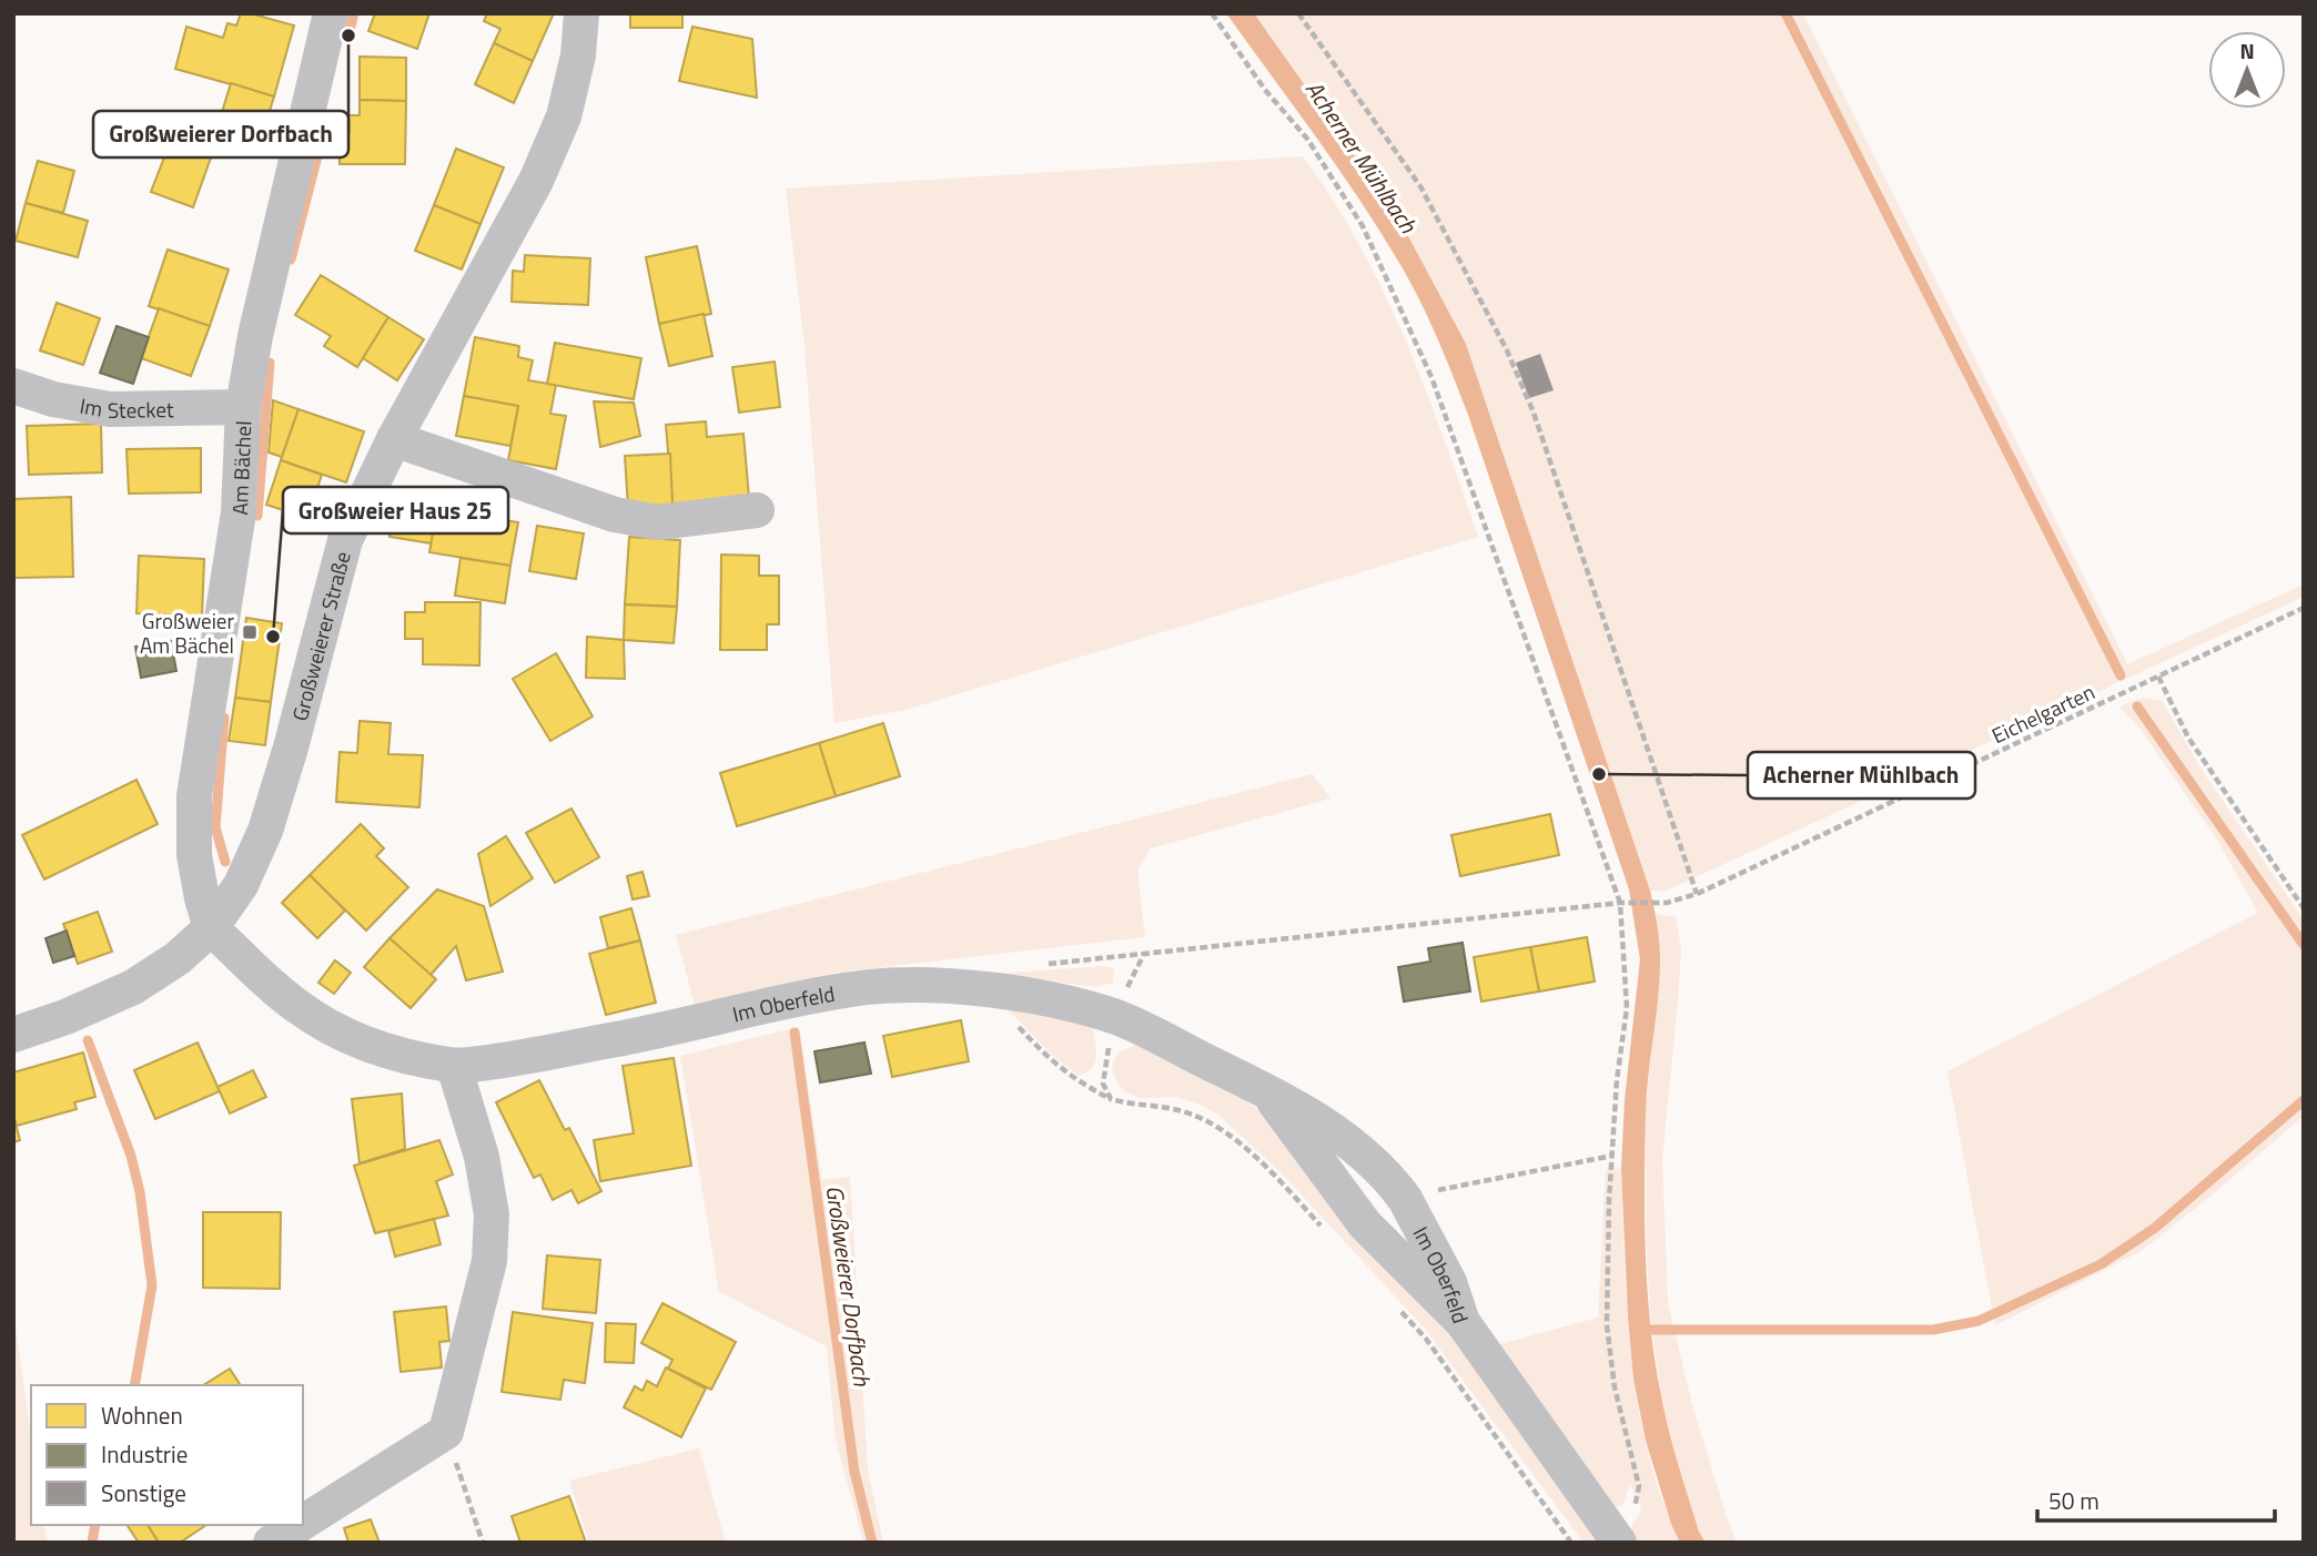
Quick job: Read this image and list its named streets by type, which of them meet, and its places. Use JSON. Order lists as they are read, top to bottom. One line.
{"streets":{"street":["Im Stecket","Am Bächel","Großweierer Straße","Im Oberfeld"],"path":["Eichelgarten"]},"crossings":[["Im Stecket","Am Bächel"],["Am Bächel","Großweierer Straße"],["Am Bächel","Im Oberfeld"],["Großweierer Straße","Im Oberfeld"]],"water":["Acherner Mühlbach","Großweierer Dorfbach"],"places":{"other":["Großweierer Dorfbach","Großweier Haus 25","Acherner Mühlbach"],"transit":["Großweier Am Bächel"]},"legend":["Wohnen","Industrie","Sonstige"],"scale_bar":"50 m","north":"top"}
